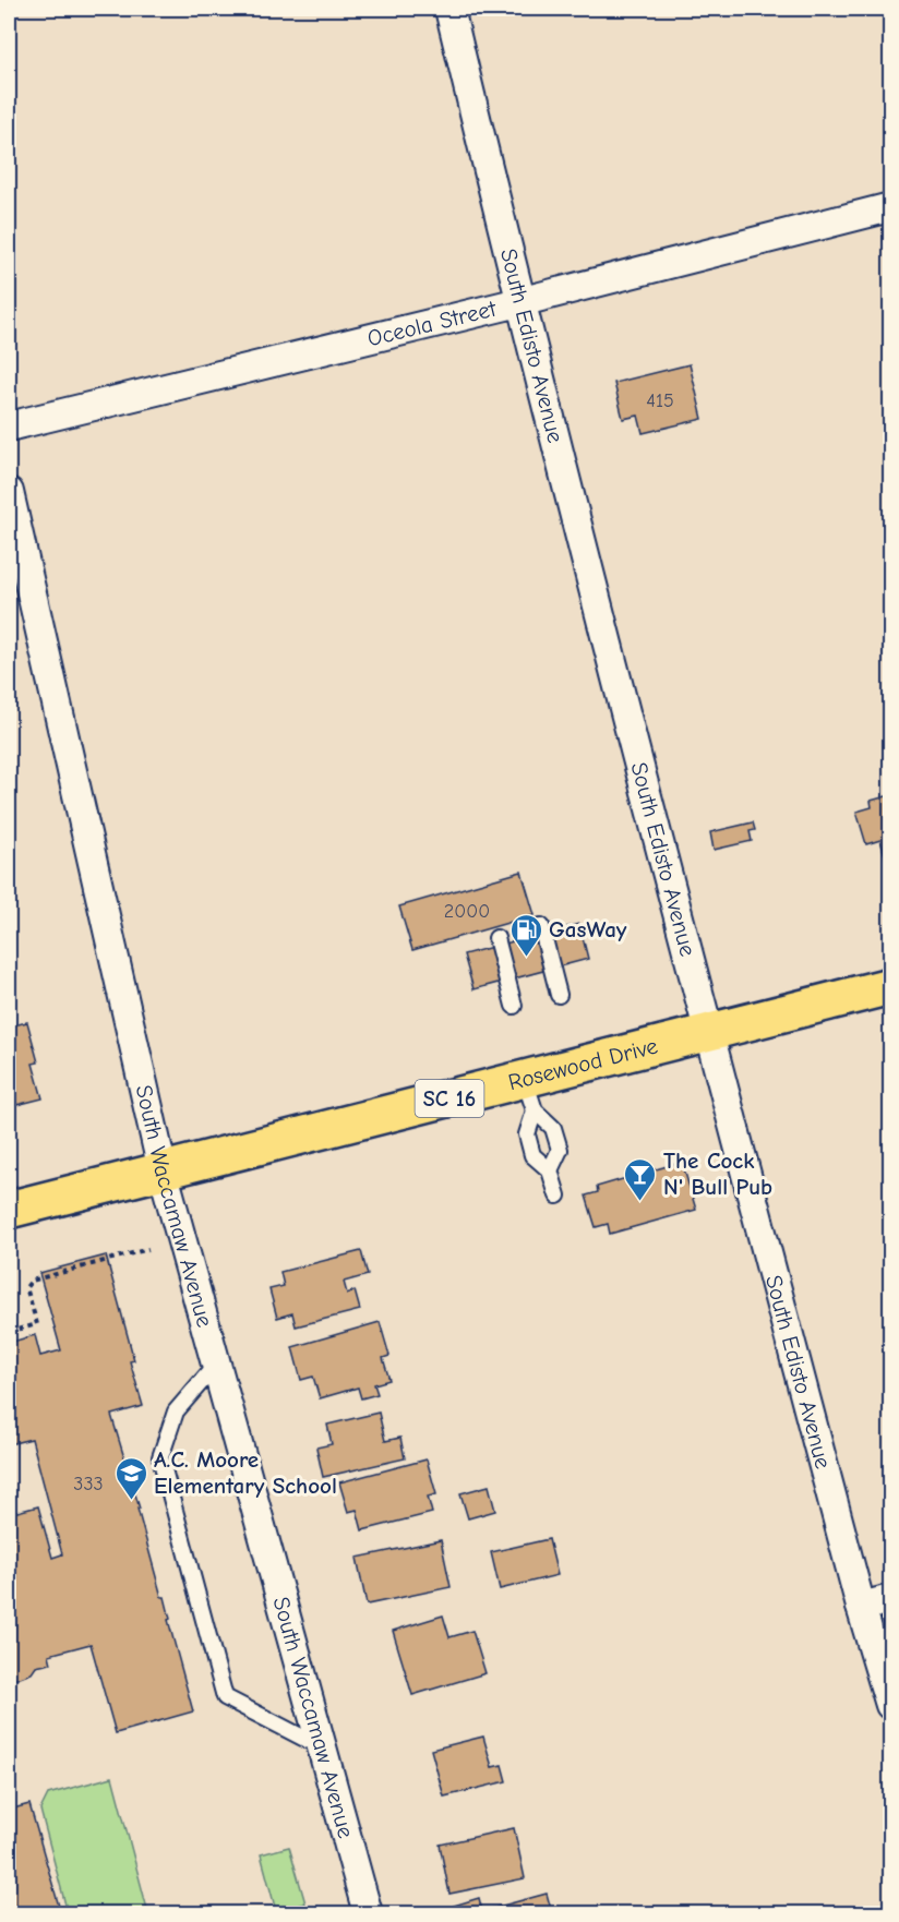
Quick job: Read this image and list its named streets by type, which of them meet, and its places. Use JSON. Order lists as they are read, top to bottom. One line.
{"streets":{"main road":["Rosewood Drive","SC 16"],"street":["Oceola Street","South Edisto Avenue","South Waccamaw Avenue"]},"crossings":[["Oceola Street","South Edisto Avenue"],["South Edisto Avenue","Rosewood Drive"],["Rosewood Drive","South Waccamaw Avenue"]],"places":{"fuel station":["GasWay"],"bar":["The Cock N' Bull Pub"],"school or university":["A.C. Moore Elementary School"]},"house_numbers":["415","2000","333"]}
